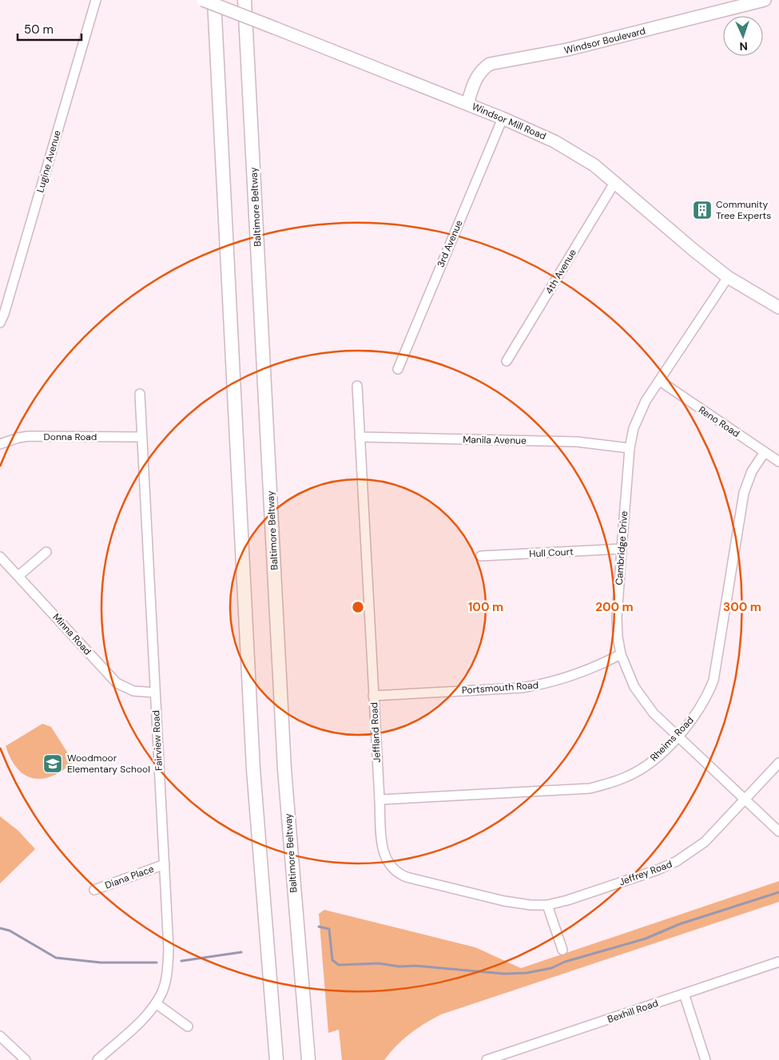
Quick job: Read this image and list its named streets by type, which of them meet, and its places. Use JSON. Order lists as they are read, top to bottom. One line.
{"streets":{"highway":["Baltimore Beltway"],"main road":["Windsor Boulevard","Windsor Mill Road"],"street":["Lugine Avenue","3rd Avenue","4th Avenue","Reno Road","Donna Road","Manila Avenue","Cambridge Drive","Hull Court","Minna Road","Portsmouth Road","Jeffland Road","Rheims Road","Fairview Road","Jeffrey Road","Diana Place","Bexhill Road"]},"crossings":[["Windsor Boulevard","Windsor Mill Road"],["Windsor Mill Road","3rd Avenue"],["Windsor Mill Road","4th Avenue"],["Windsor Mill Road","Cambridge Drive"],["Reno Road","Cambridge Drive"],["Reno Road","Rheims Road"],["Donna Road","Fairview Road"],["Manila Avenue","Cambridge Drive"],["Manila Avenue","Jeffland Road"],["Cambridge Drive","Hull Court"],["Cambridge Drive","Portsmouth Road"],["Cambridge Drive","Rheims Road"],["Cambridge Drive","Jeffrey Road"],["Minna Road","Fairview Road"],["Portsmouth Road","Jeffland Road"],["Jeffland Road","Rheims Road"],["Jeffland Road","Jeffrey Road"],["Fairview Road","Diana Place"]],"places":{"building":["Community Tree Experts"],"school or university":["Woodmoor Elementary School"]},"scale_bar":"50 m","north":"bottom","rings":["100 m","200 m","300 m"]}
